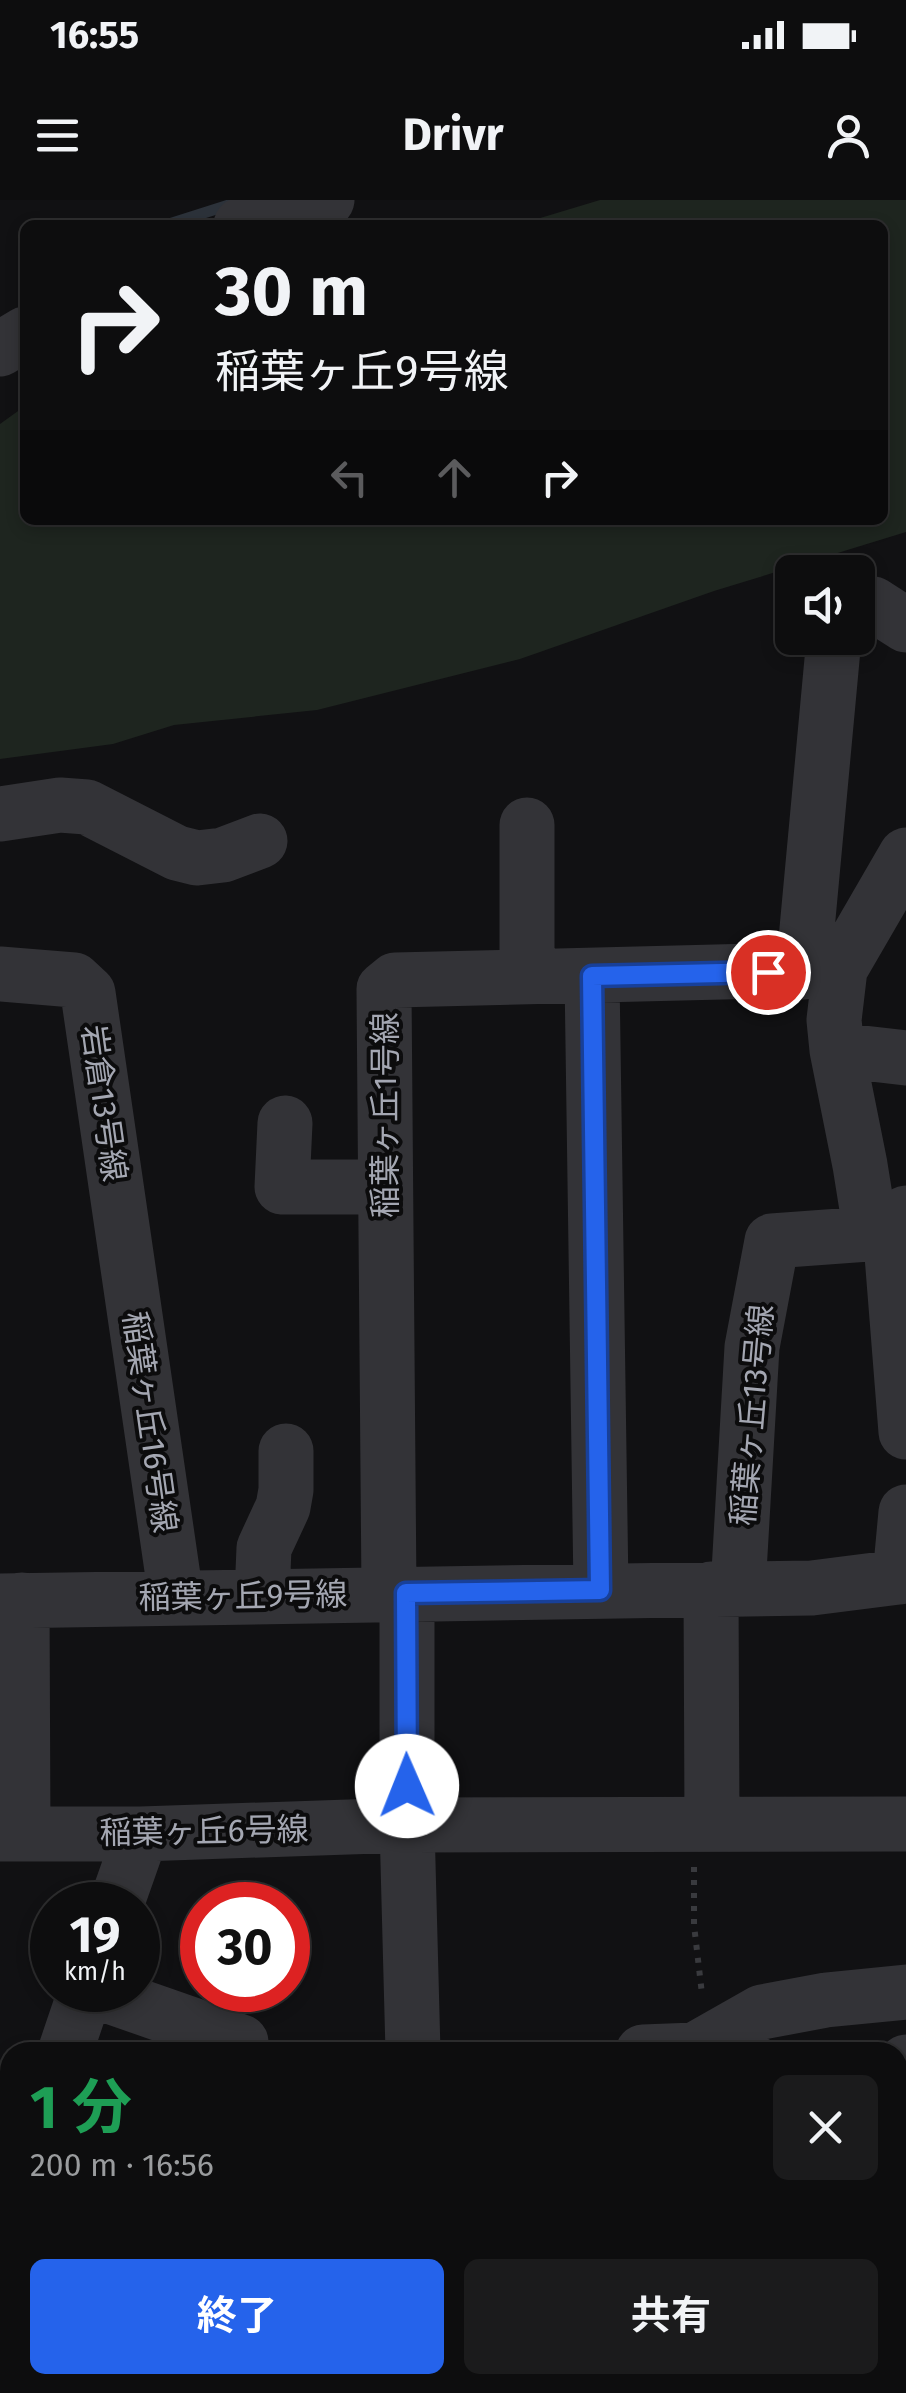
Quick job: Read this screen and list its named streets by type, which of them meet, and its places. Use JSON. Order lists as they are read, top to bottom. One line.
{"streets":{"street":["岩倉13号線","稲葉ヶ丘1号線","稲葉ヶ丘13号線","稲葉ヶ丘16号線","稲葉ヶ丘9号線","稲葉ヶ丘6号線"]},"crossings":[["岩倉13号線","稲葉ヶ丘16号線"],["稲葉ヶ丘1号線","稲葉ヶ丘9号線"],["稲葉ヶ丘1号線","稲葉ヶ丘6号線"],["稲葉ヶ丘13号線","稲葉ヶ丘9号線"],["稲葉ヶ丘16号線","稲葉ヶ丘9号線"]],"page":{"status":"16:55","header":"Drivr","turn":["30 m","稲葉ヶ丘9号線"],"speed":"19 km/h","limit":"30","heading":["1 分","200 m · 16:56"],"buttons":["終了","共有"]}}
